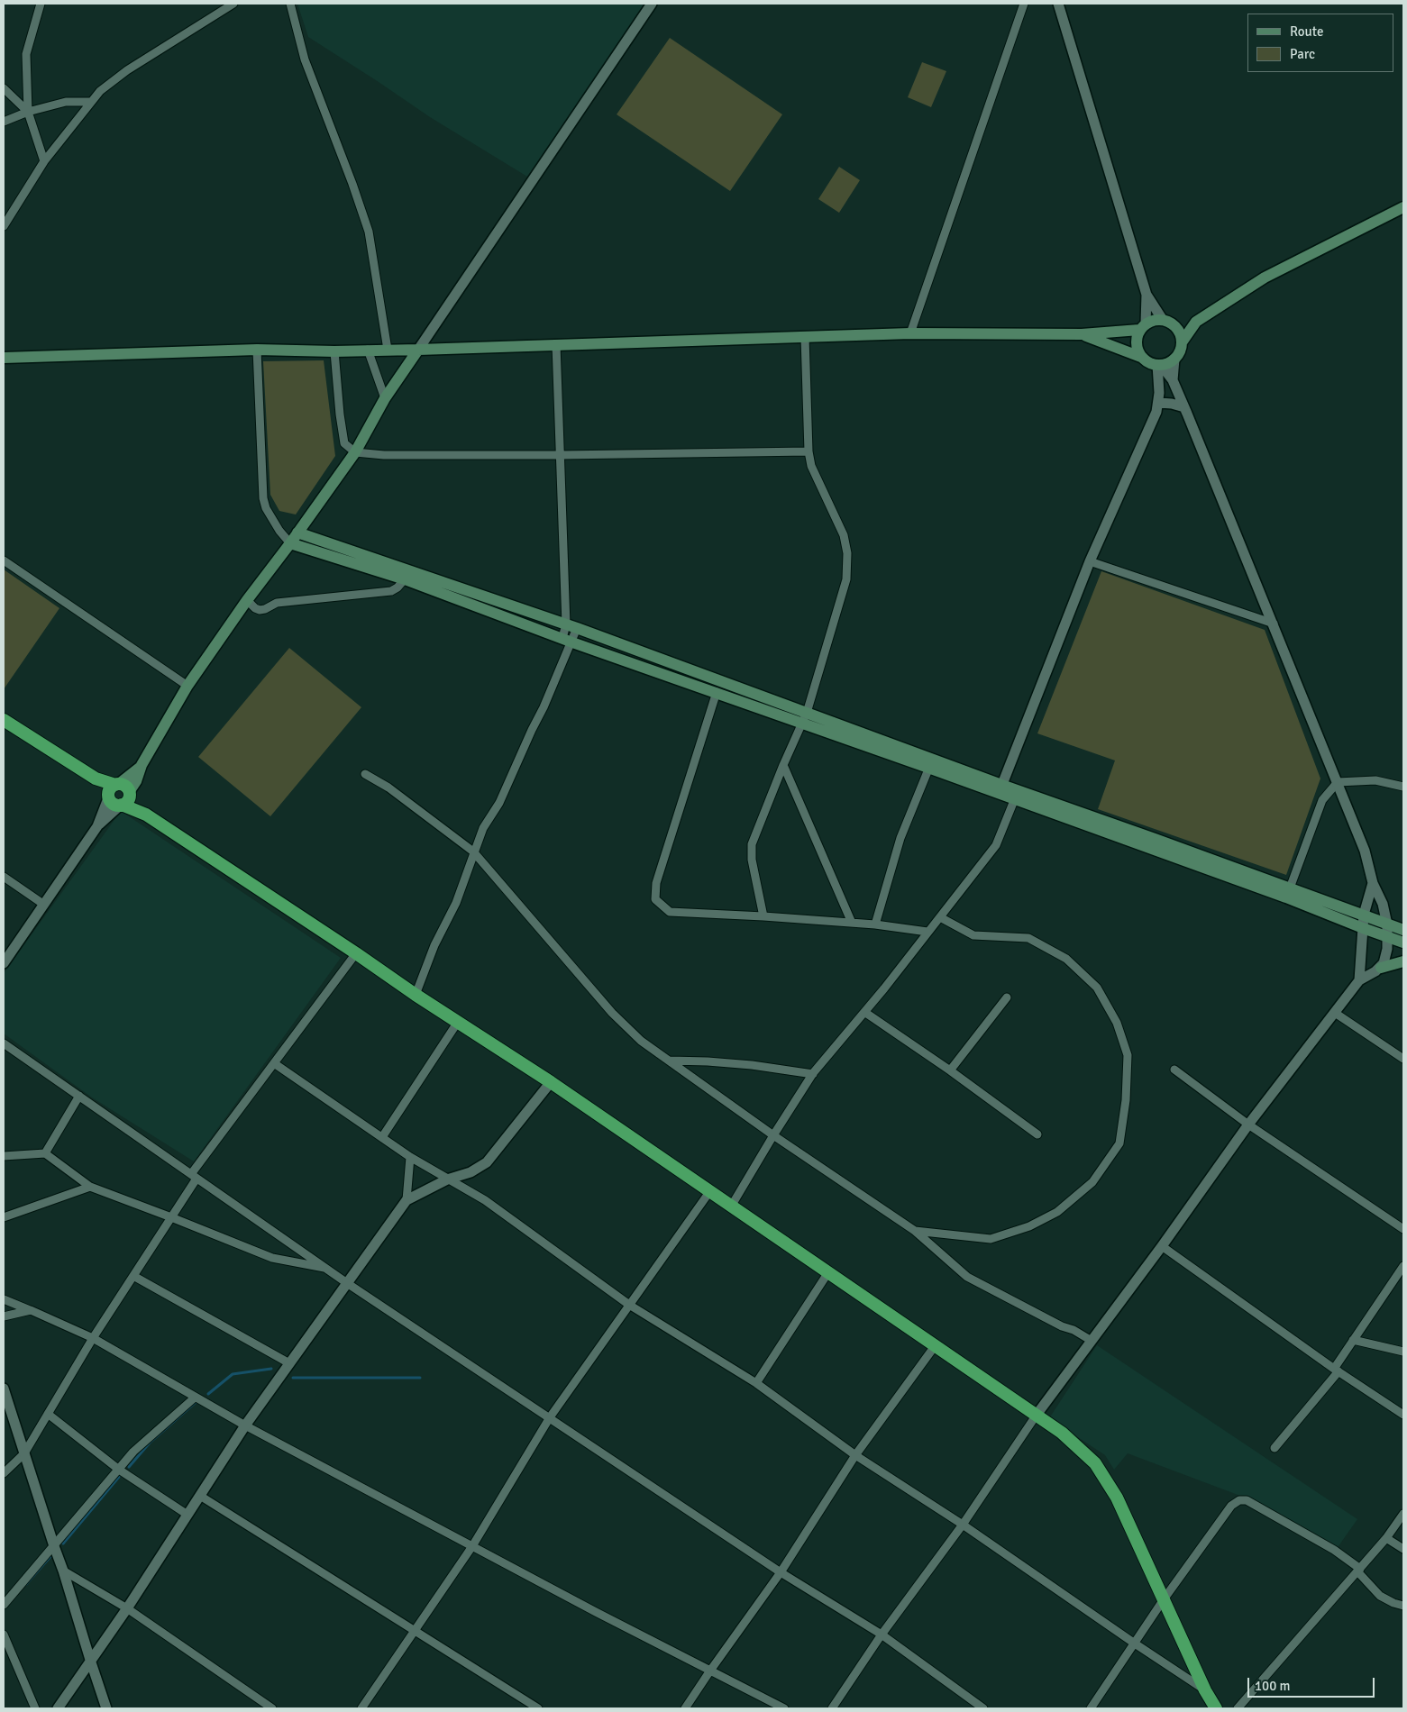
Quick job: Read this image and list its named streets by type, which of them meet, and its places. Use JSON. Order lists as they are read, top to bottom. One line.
{"legend":["Route","Parc"],"scale_bar":"100 m"}
